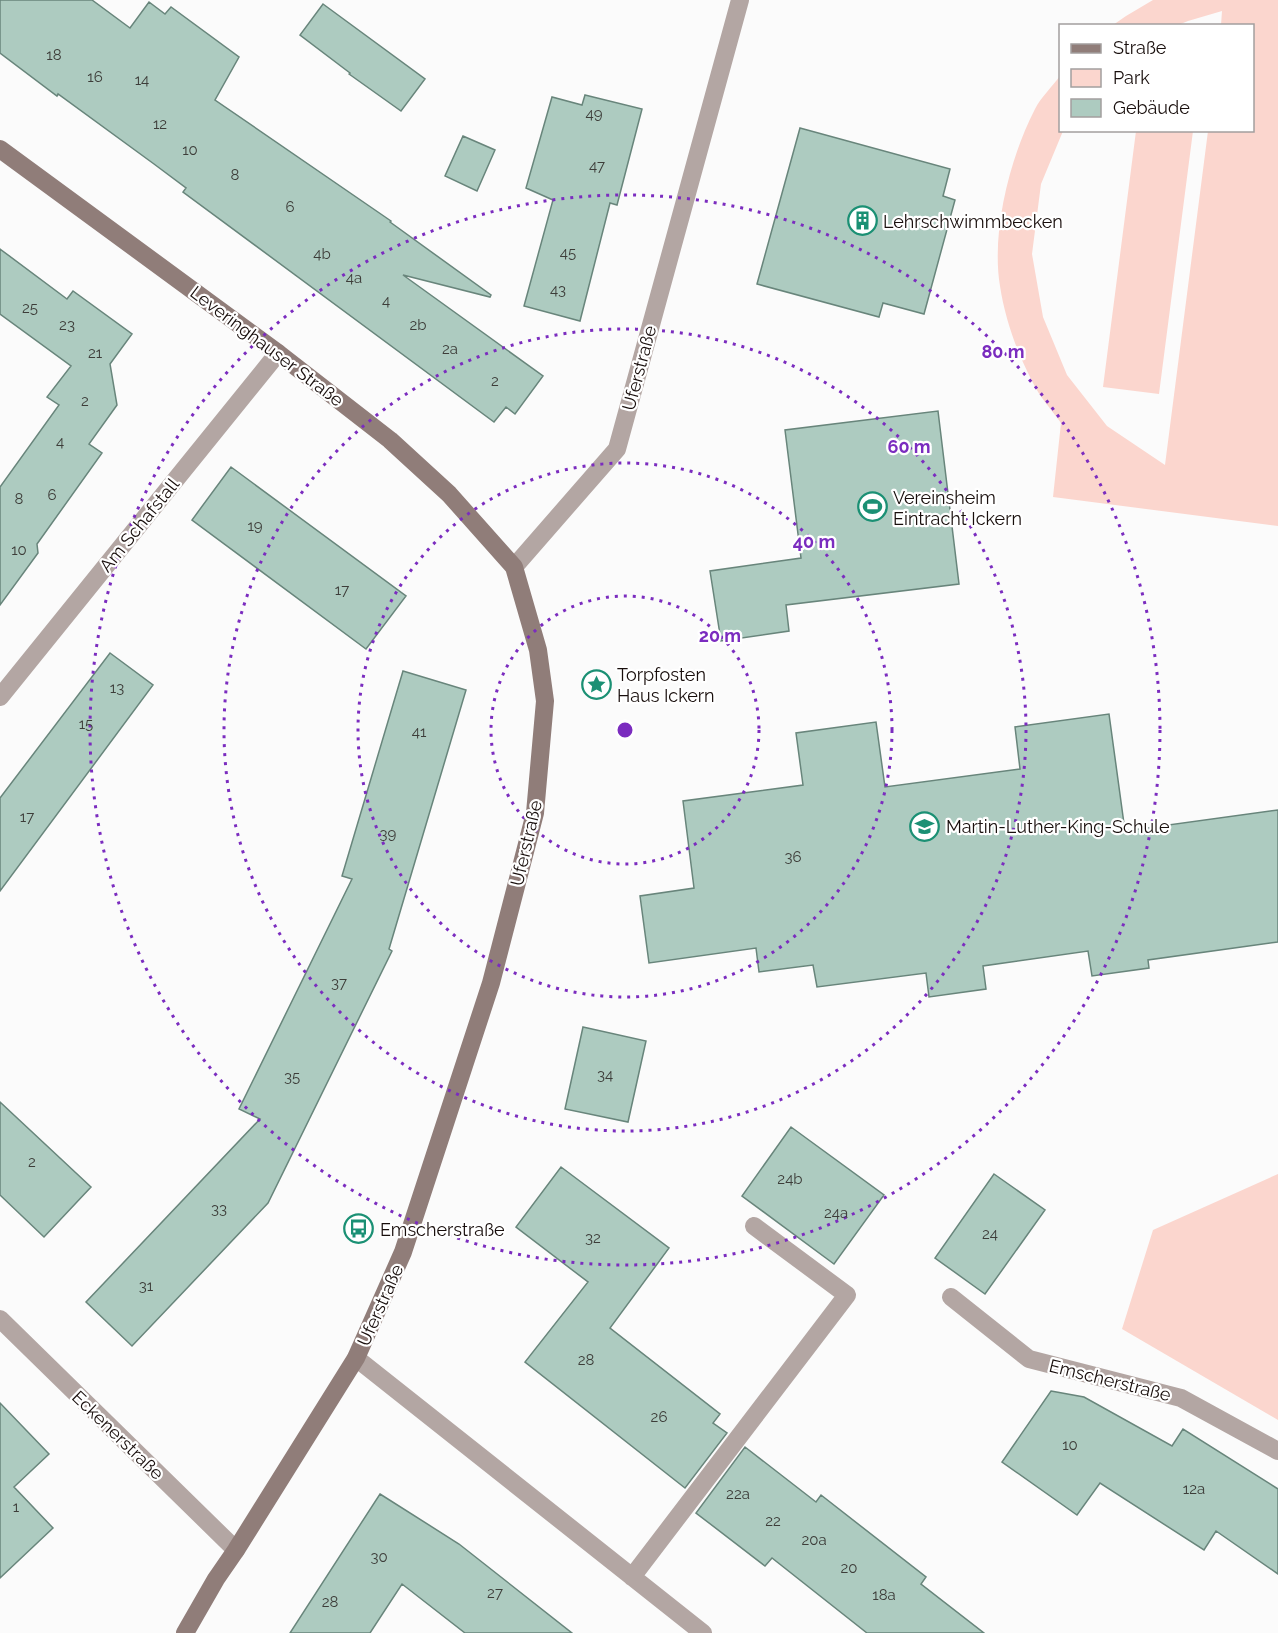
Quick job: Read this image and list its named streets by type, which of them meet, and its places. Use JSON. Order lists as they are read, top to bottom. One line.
{"streets":{"main road":["Leveringhauser Straße","Uferstraße"],"street":["Am Schafstall","Emscherstraße","Eckenerstraße"]},"crossings":[["Leveringhauser Straße","Uferstraße"],["Leveringhauser Straße","Am Schafstall"],["Uferstraße","Eckenerstraße"]],"places":{"building":["Lehrschwimmbecken"],"sports":["Vereinsheim Eintracht Ickern"],"place":["Torpfosten Haus Ickern"],"school or university":["Martin-Luther-King-Schule"],"bus stop":["Emscherstraße"]},"house_numbers":["18","16","14","49","12","10","47","8","6","45","4b","4a","43","4","25","23","2b","2a","21","2","2","4","6","8","19","10","17","13","15","41","17","39","36","37","34","35","2","24b","33","24a","24","32","31","28","26","10","12a","22a","1","22","20a","30","20","27","18a","28"],"legend":["Straße","Park","Gebäude"],"rings":["80 m","60 m","40 m","20 m"]}
